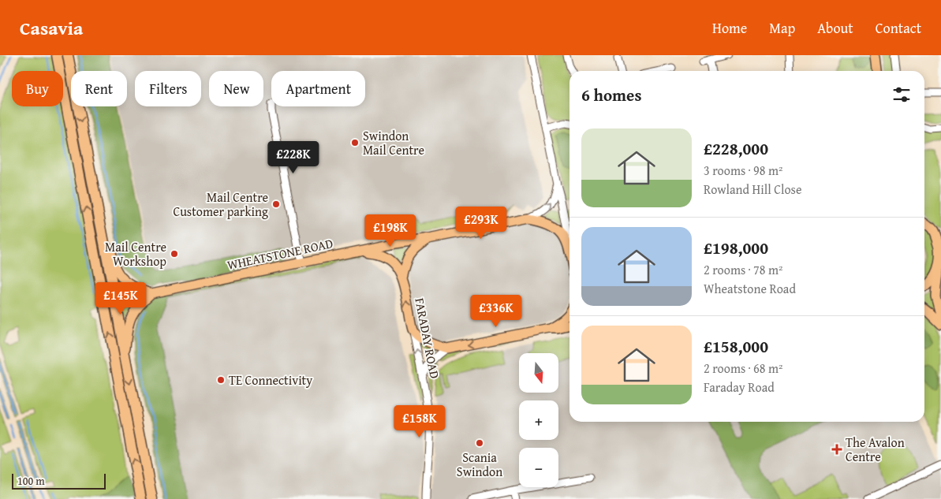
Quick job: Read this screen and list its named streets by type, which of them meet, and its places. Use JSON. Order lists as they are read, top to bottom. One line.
{"streets":{"main road":["WHEATSTONE ROAD","FARADAY ROAD"]},"crossings":[["WHEATSTONE ROAD","FARADAY ROAD"]],"places":{"other":["Swindon Mail Centre","Mail Centre Customer parking","Mail Centre Workshop","TE Connectivity","Scania Swindon"],"health":["The Avalon Centre"]},"scale_bar":"100 m","north":"bottom","page":{"header":"Casavia","nav":["Home","Map","About","Contact"],"chip":["Buy","Rent","Filters","New","Apartment"],"heading":"6 homes","list":[{"name":"£228,000","note":"3 rooms · 98 m² · Rowland Hill Close"},{"name":"£198,000","note":"2 rooms · 78 m² · Wheatstone Road"},{"name":"£158,000","note":"2 rooms · 68 m² · Faraday Road"}],"price":["£228K","£293K","£198K","£145K","£336K","£158K"],"map_buttons":["+","−"],"scale":"100 m"}}
